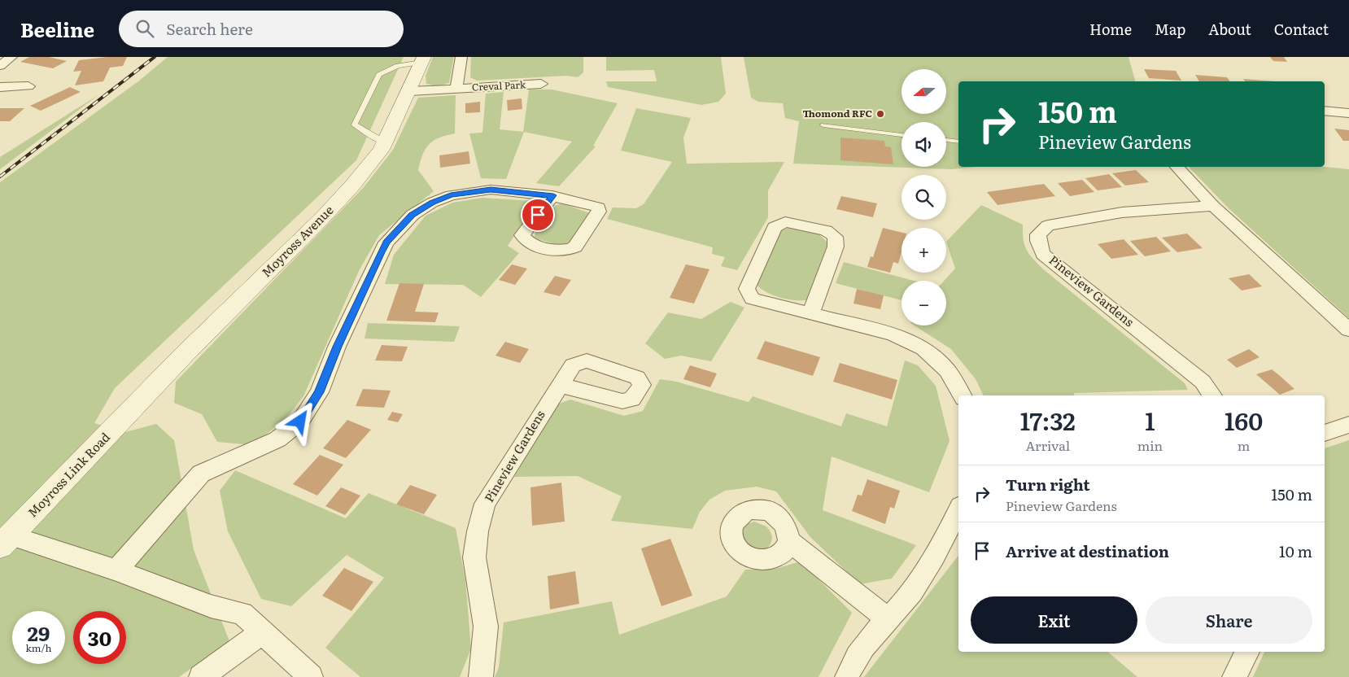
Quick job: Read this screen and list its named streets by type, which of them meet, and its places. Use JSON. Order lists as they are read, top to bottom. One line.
{"streets":{"street":["Creval Park","Moyross Avenue","Pineview Gardens","Moyross Link Road"]},"crossings":[["Creval Park","Moyross Avenue"],["Moyross Avenue","Moyross Link Road"]],"places":["Thomond RFC"],"north":"left","page":{"header":"Beeline","search":"Search here","nav":["Home","Map","About","Contact"],"map_buttons":["+","−"],"turn":["150 m","Pineview Gardens"],"eta":["17:32","Arrival","1","min","160","m"],"list":[{"name":"Turn right","note":"Pineview Gardens","value":"150 m"},{"name":"Arrive at destination","value":"10 m"}],"buttons":["Exit","Share"],"speed":"29 km/h","limit":"30"}}
